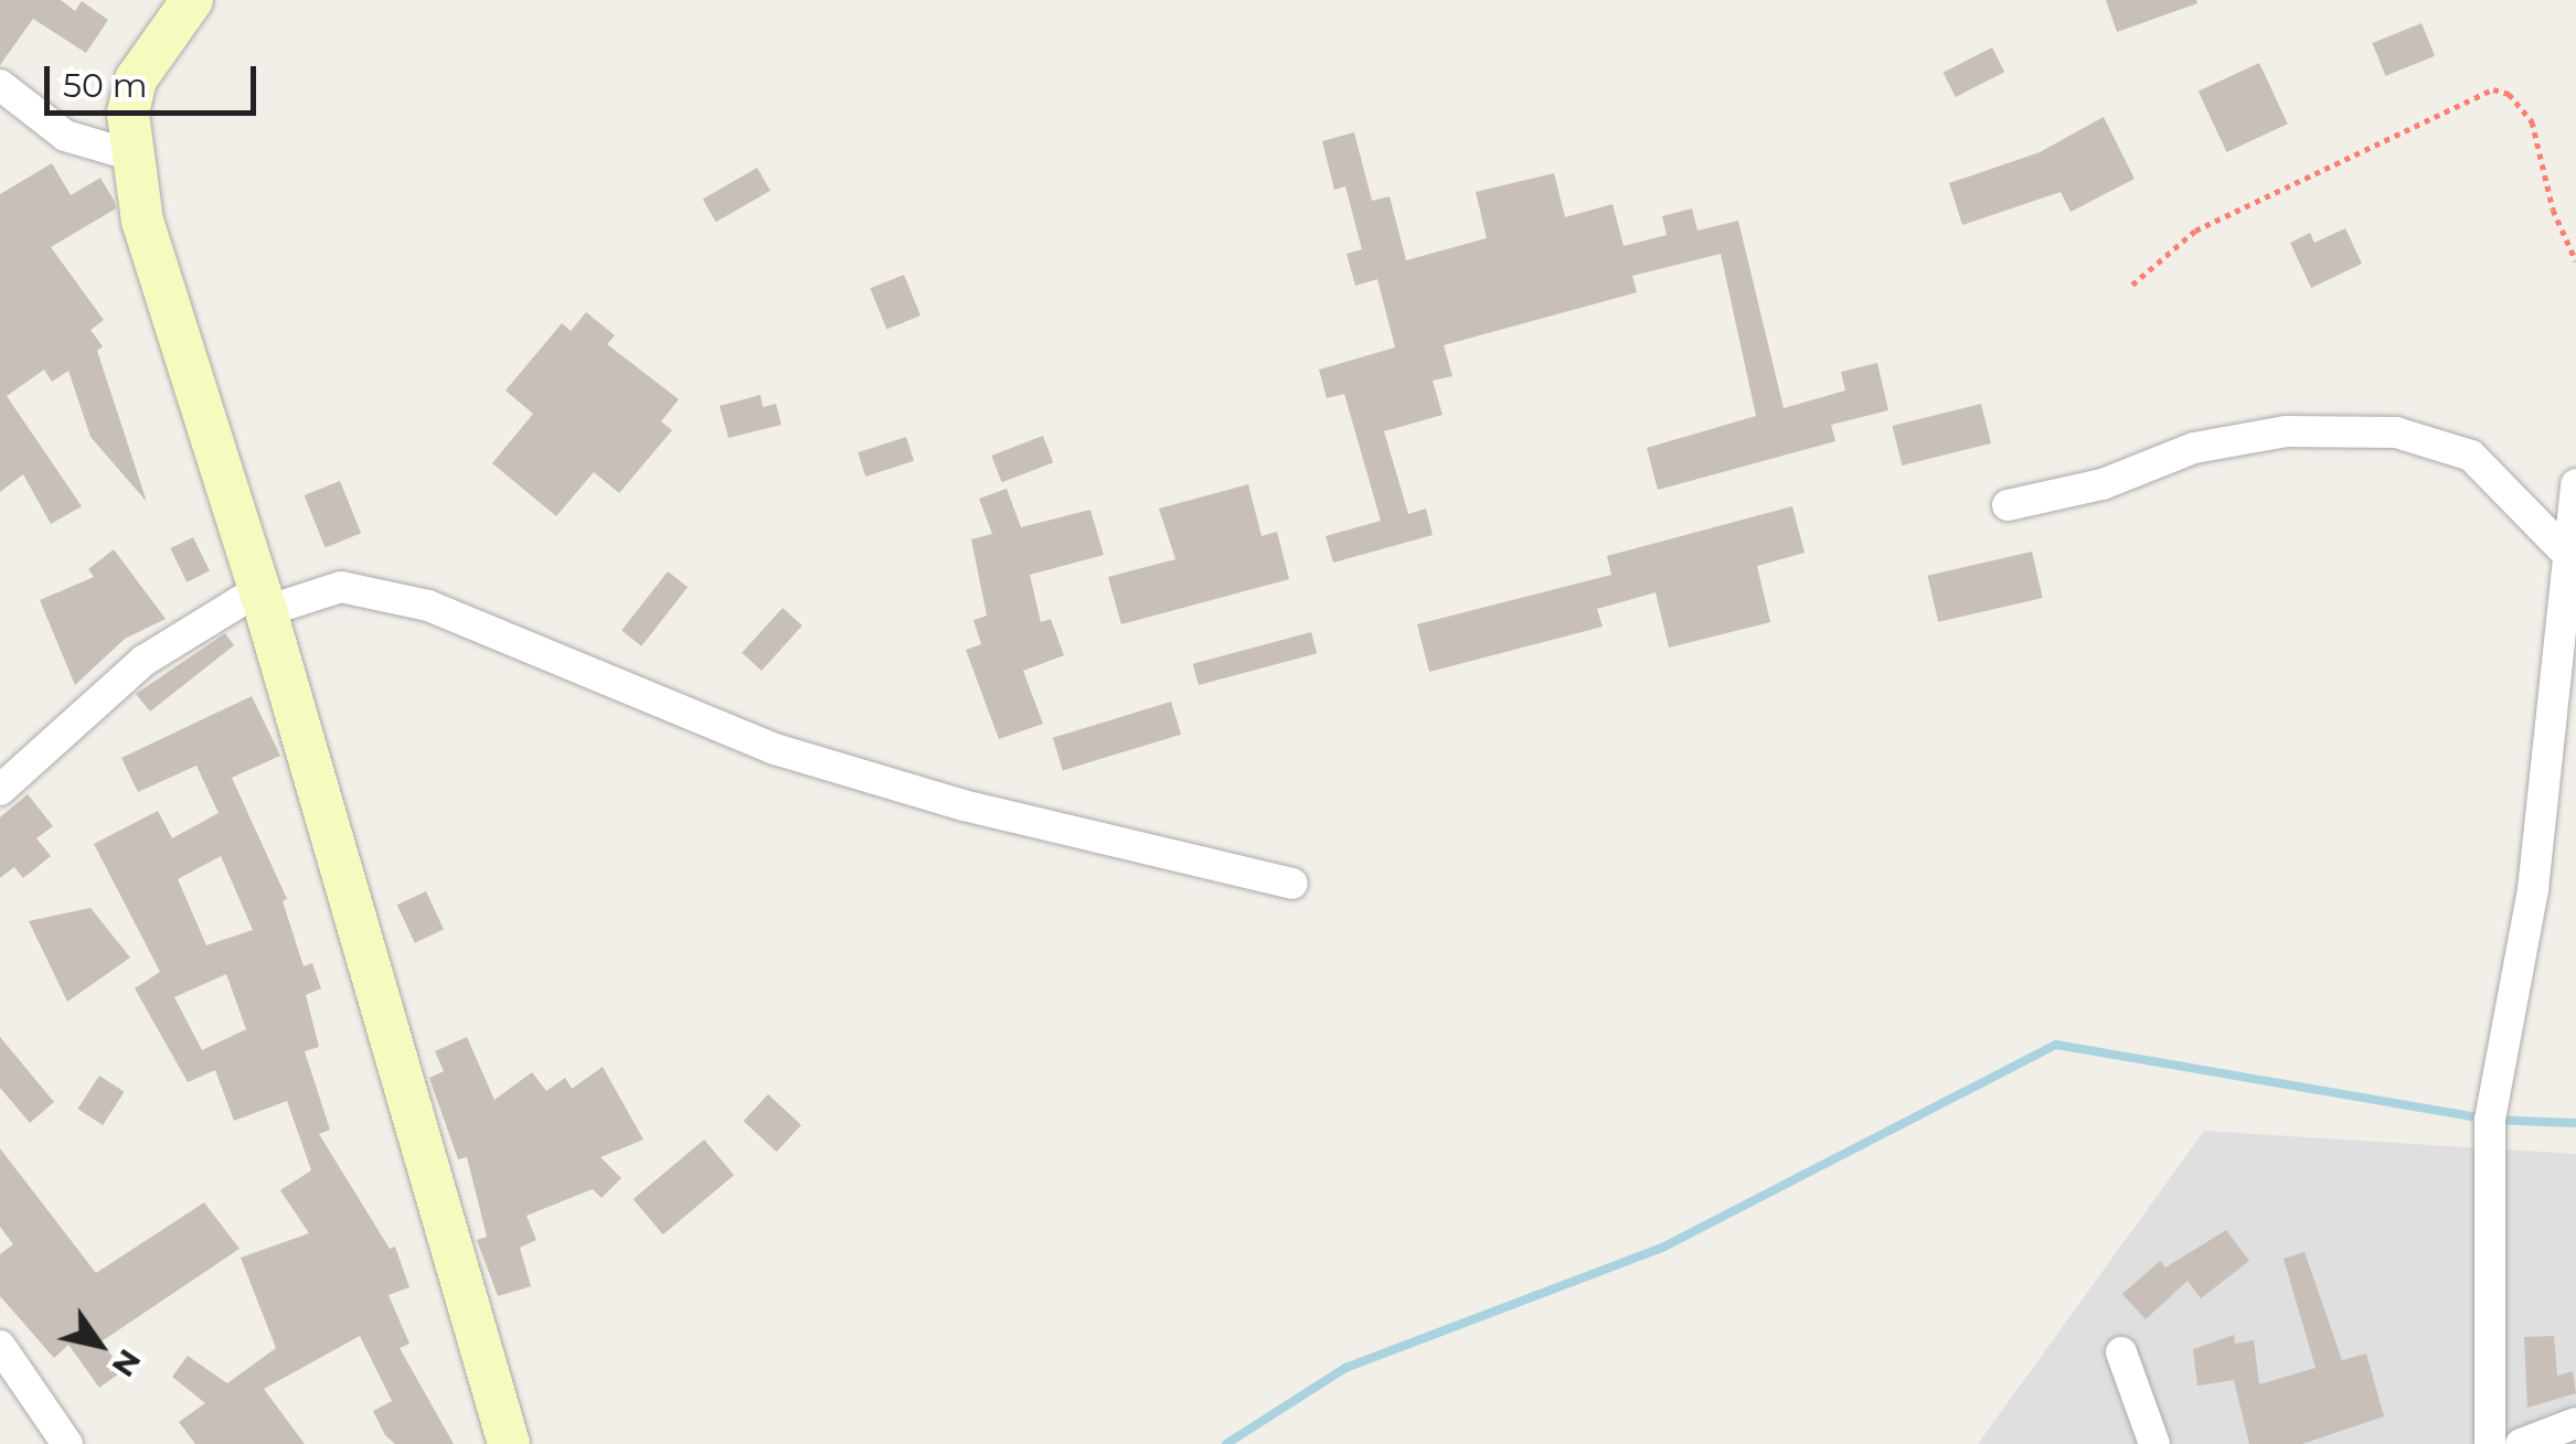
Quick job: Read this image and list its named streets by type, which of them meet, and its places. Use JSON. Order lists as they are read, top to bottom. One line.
{"scale_bar":"50 m","north":"bottom right"}
